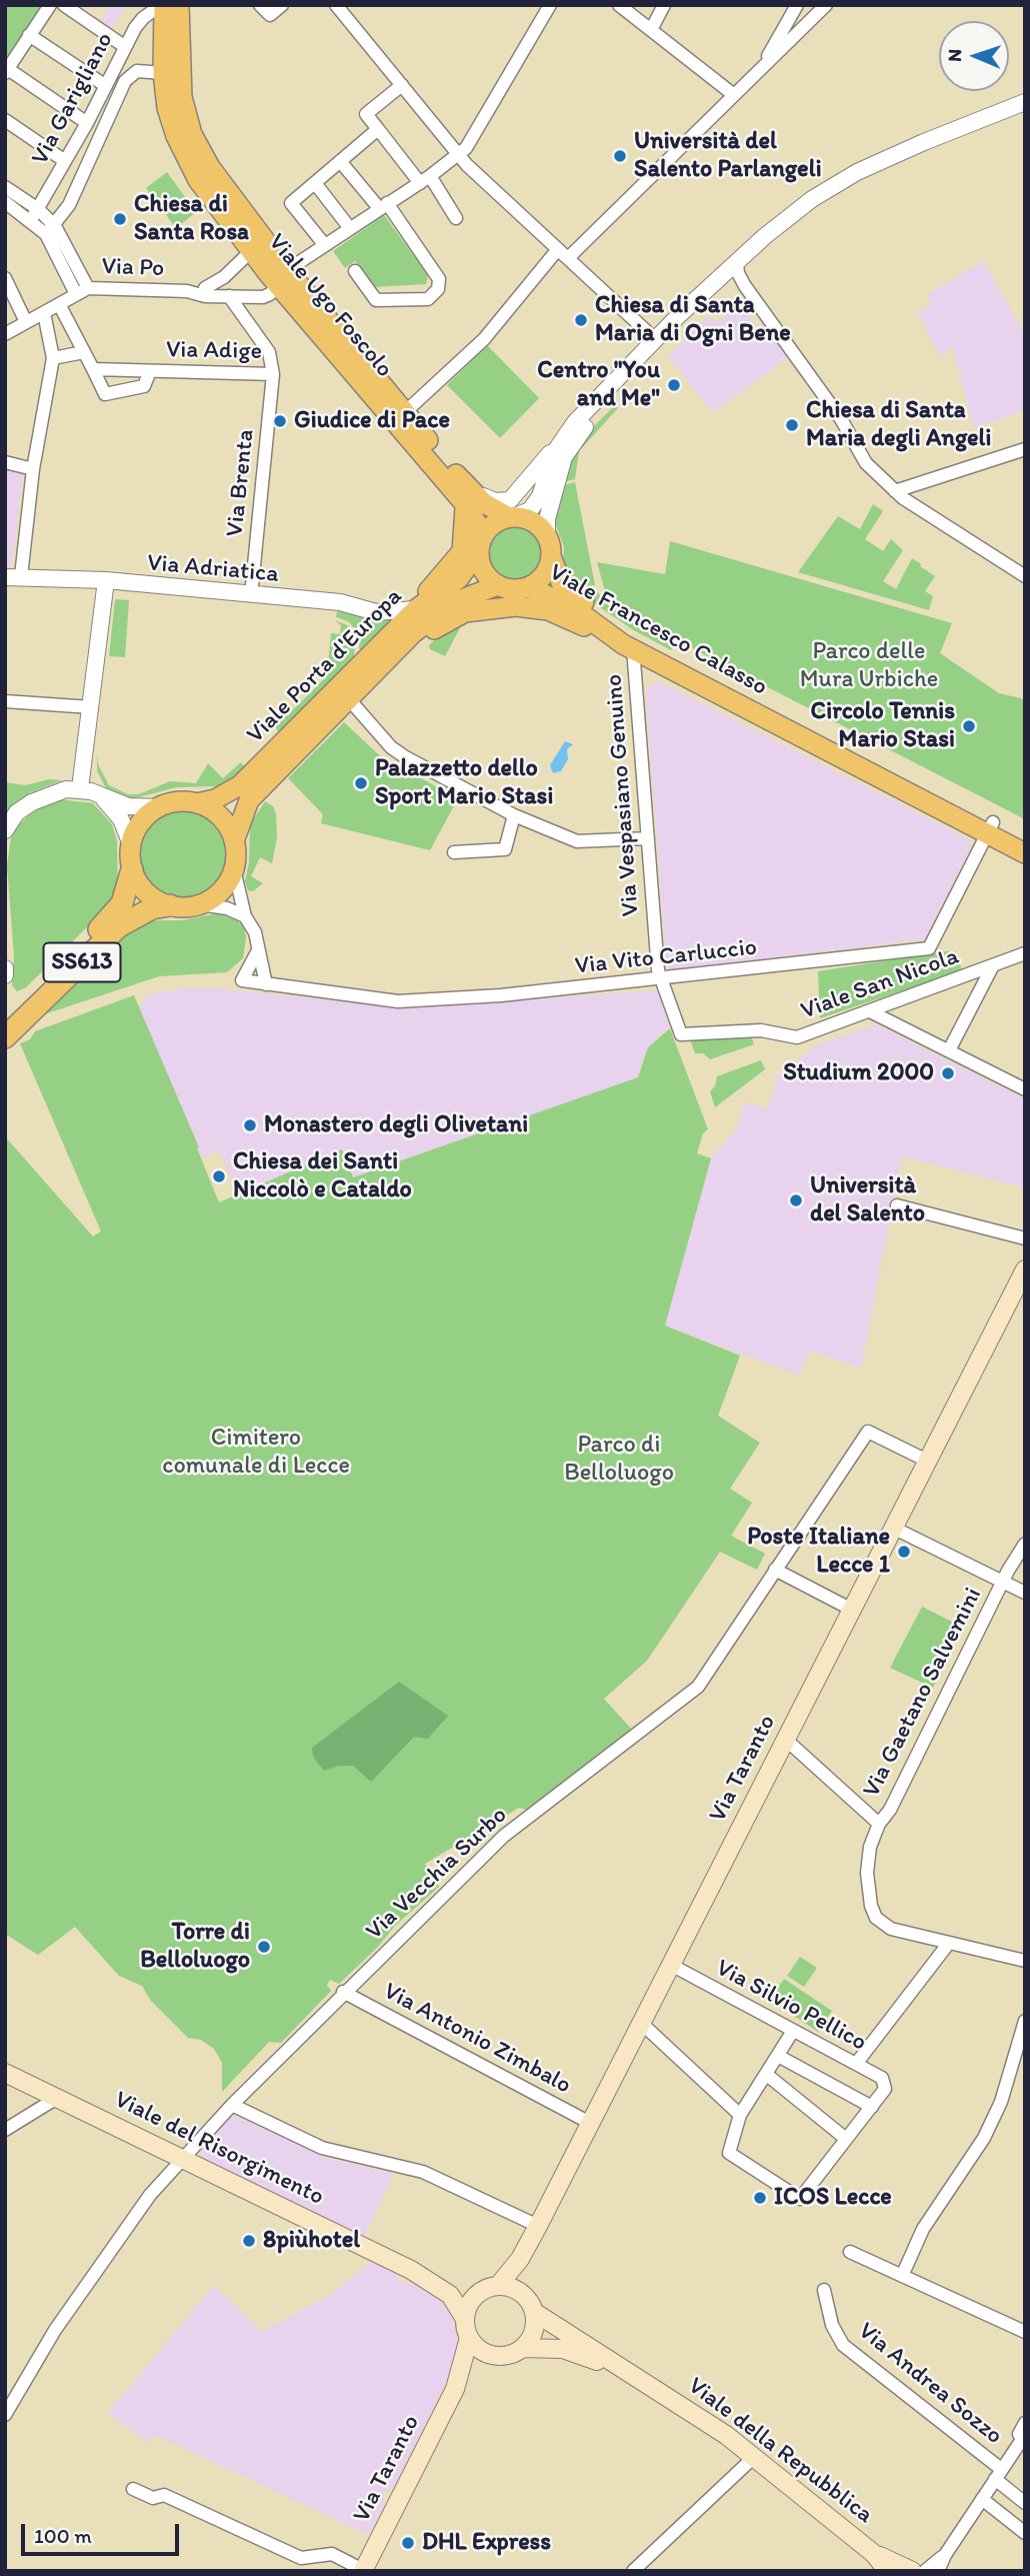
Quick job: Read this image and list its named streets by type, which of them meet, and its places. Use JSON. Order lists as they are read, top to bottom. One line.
{"streets":{"highway":["SS613"],"main road":["Viale Ugo Foscolo","Viale Francesco Calasso","Viale Porta d'Europa","Via Taranto","Viale del Risorgimento","Viale della Repubblica"],"street":["Via Garigliano","Via Po","Via Adige","Via Brenta","Via Adriatica","Via Vespasiano Genuino","Via Vito Carluccio","Viale San Nicola","Via Gaetano Salvemini","Via Vecchia Surbo","Via Silvio Pellico","Via Antonio Zimbalo","Via Andrea Sozzo"]},"crossings":[["Via Garigliano","Viale Ugo Foscolo"],["Via Po","Viale Ugo Foscolo"],["Via Po","Via Adige"],["Viale Ugo Foscolo","Viale Francesco Calasso"],["Viale Ugo Foscolo","Viale Porta d'Europa"],["Via Adige","Via Brenta"],["Via Brenta","Via Adriatica"],["Via Adriatica","Viale Porta d'Europa"],["Viale Francesco Calasso","Viale Porta d'Europa"],["Viale Francesco Calasso","Via Vespasiano Genuino"],["Viale Francesco Calasso","Via Vito Carluccio"],["Viale Porta d'Europa","SS613"],["Via Vespasiano Genuino","Via Vito Carluccio"],["Via Vespasiano Genuino","Viale San Nicola"],["Via Vito Carluccio","Viale San Nicola"],["Via Taranto","Via Vecchia Surbo"],["Via Taranto","Via Silvio Pellico"],["Via Taranto","Via Antonio Zimbalo"],["Via Taranto","Viale del Risorgimento"],["Via Taranto","Viale della Repubblica"],["Via Vecchia Surbo","Via Antonio Zimbalo"],["Via Vecchia Surbo","Viale del Risorgimento"],["Viale del Risorgimento","Viale della Repubblica"]],"parks":["Parco delle Mura Urbiche","Cimitero comunale di Lecce","Parco di Belloluogo"],"places":["Università del Salento Parlangeli","Chiesa di Santa Rosa","Chiesa di Santa Maria di Ogni Bene","Centro \"You and Me\"","Giudice di Pace","Chiesa di Santa Maria degli Angeli","Circolo Tennis Mario Stasi","Palazzetto dello Sport Mario Stasi","Studium 2000","Monastero degli Olivetani","Chiesa dei Santi Niccolò e Cataldo","Università del Salento","Poste Italiane Lecce 1","Torre di Belloluogo","ICOS Lecce","8piùhotel","DHL Express"],"scale_bar":"100 m","north":"left"}
